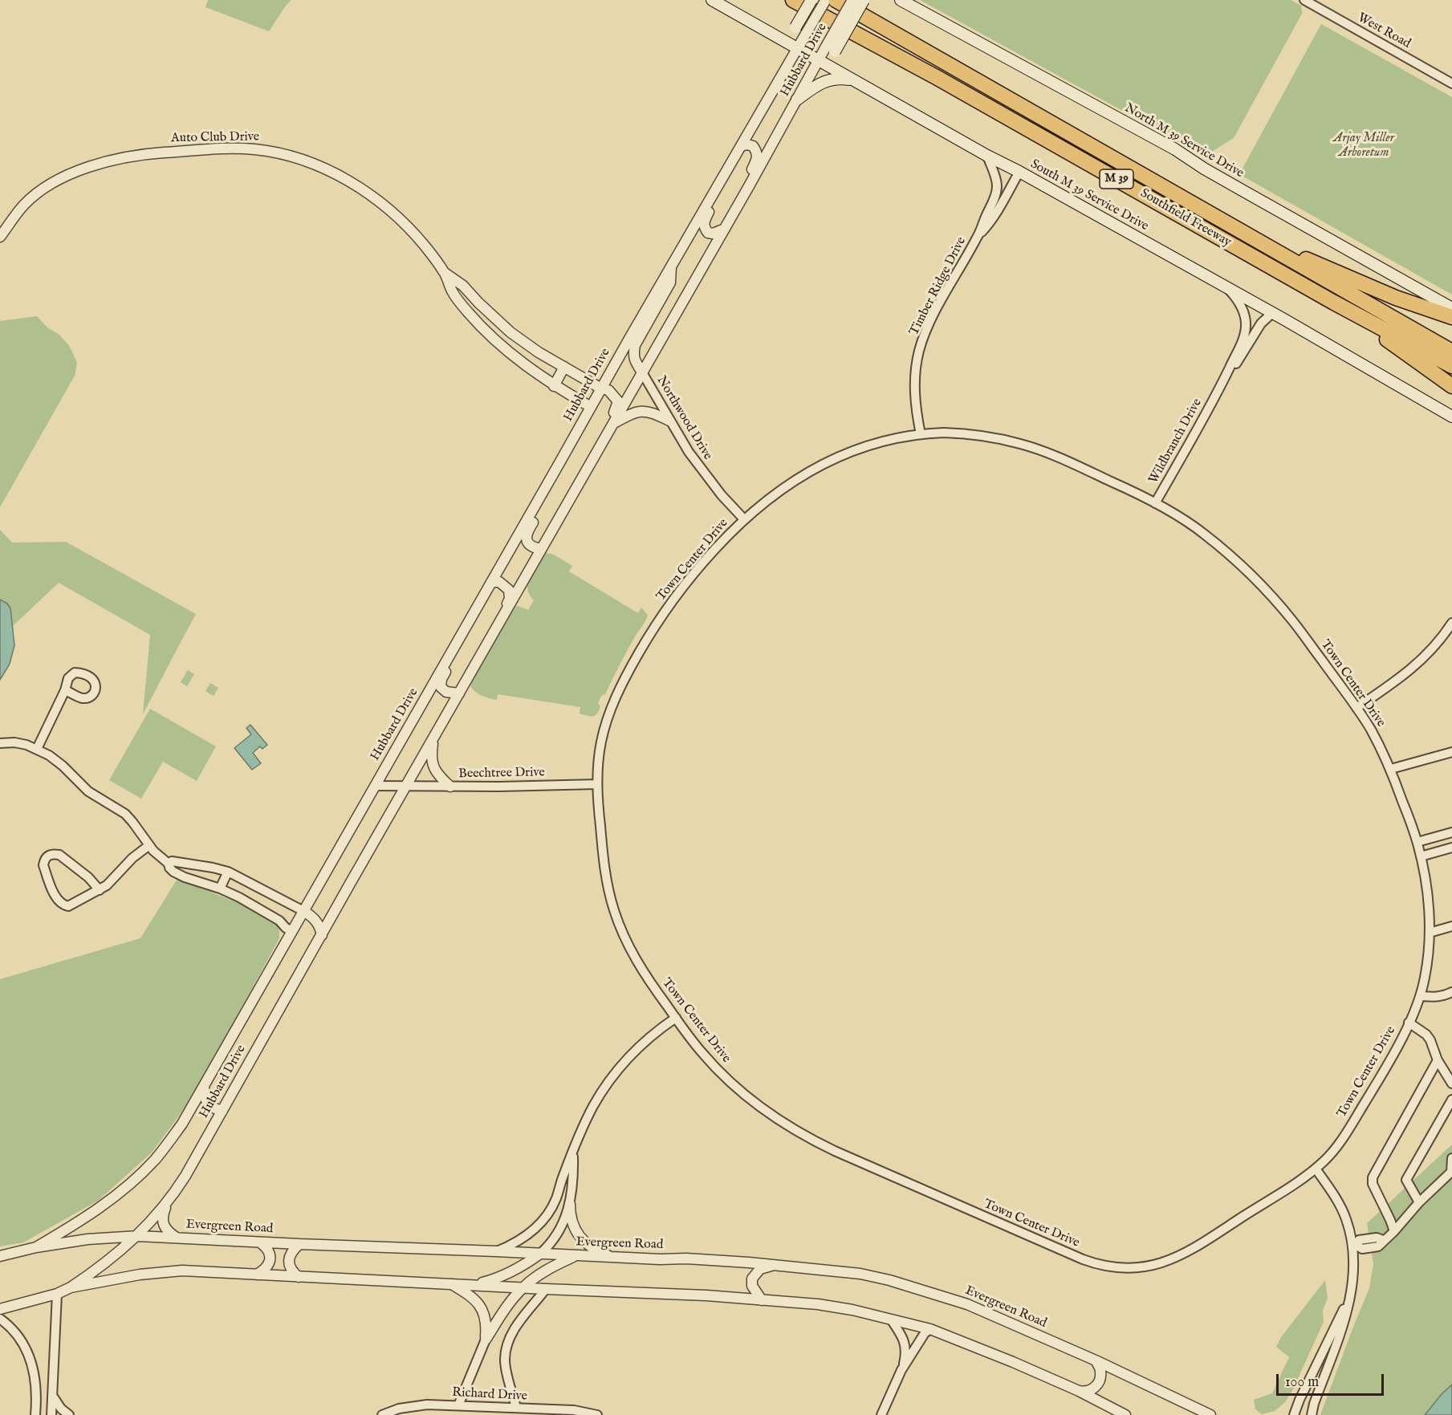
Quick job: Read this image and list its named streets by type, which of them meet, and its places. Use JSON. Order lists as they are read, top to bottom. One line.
{"streets":{"highway":["M 39","Southfield Freeway"],"main road":["North M 39 Service Drive","South M 39 Service Drive"],"street":["West Road","Hubbard Drive","Auto Club Drive","Timber Ridge Drive","Northwood Drive","Wildbranch Drive","Town Center Drive","Beechtree Drive","Evergreen Road","Richard Drive"]},"crossings":[["Hubbard Drive","Auto Club Drive"],["Hubbard Drive","South M 39 Service Drive"],["Hubbard Drive","Northwood Drive"],["Hubbard Drive","Beechtree Drive"],["Hubbard Drive","Evergreen Road"],["South M 39 Service Drive","Timber Ridge Drive"],["South M 39 Service Drive","Wildbranch Drive"],["Timber Ridge Drive","Town Center Drive"],["Northwood Drive","Town Center Drive"],["Wildbranch Drive","Town Center Drive"],["Town Center Drive","Beechtree Drive"]],"parks":["Arjay Miller Arboretum"],"scale_bar":"100 m"}
